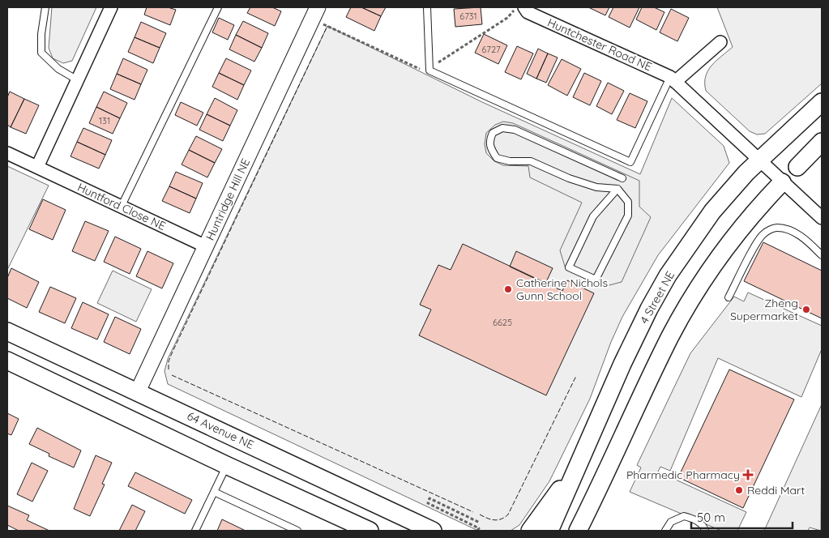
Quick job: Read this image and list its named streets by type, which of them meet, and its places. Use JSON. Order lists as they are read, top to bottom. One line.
{"streets":{"main road":["4 Street NE","64 Avenue NE"],"street":["Huntchester Road NE","Huntridge Hill NE","Huntford Close NE"]},"crossings":[["Huntchester Road NE","4 Street NE"],["Huntridge Hill NE","Huntford Close NE"],["Huntridge Hill NE","64 Avenue NE"]],"places":{"other":["Catherine Nichols Gunn School","Zheng Supermarket","Reddi Mart"],"health":["Pharmedic Pharmacy"]},"house_numbers":["6731","6727","131","6625"],"scale_bar":"50 m"}
